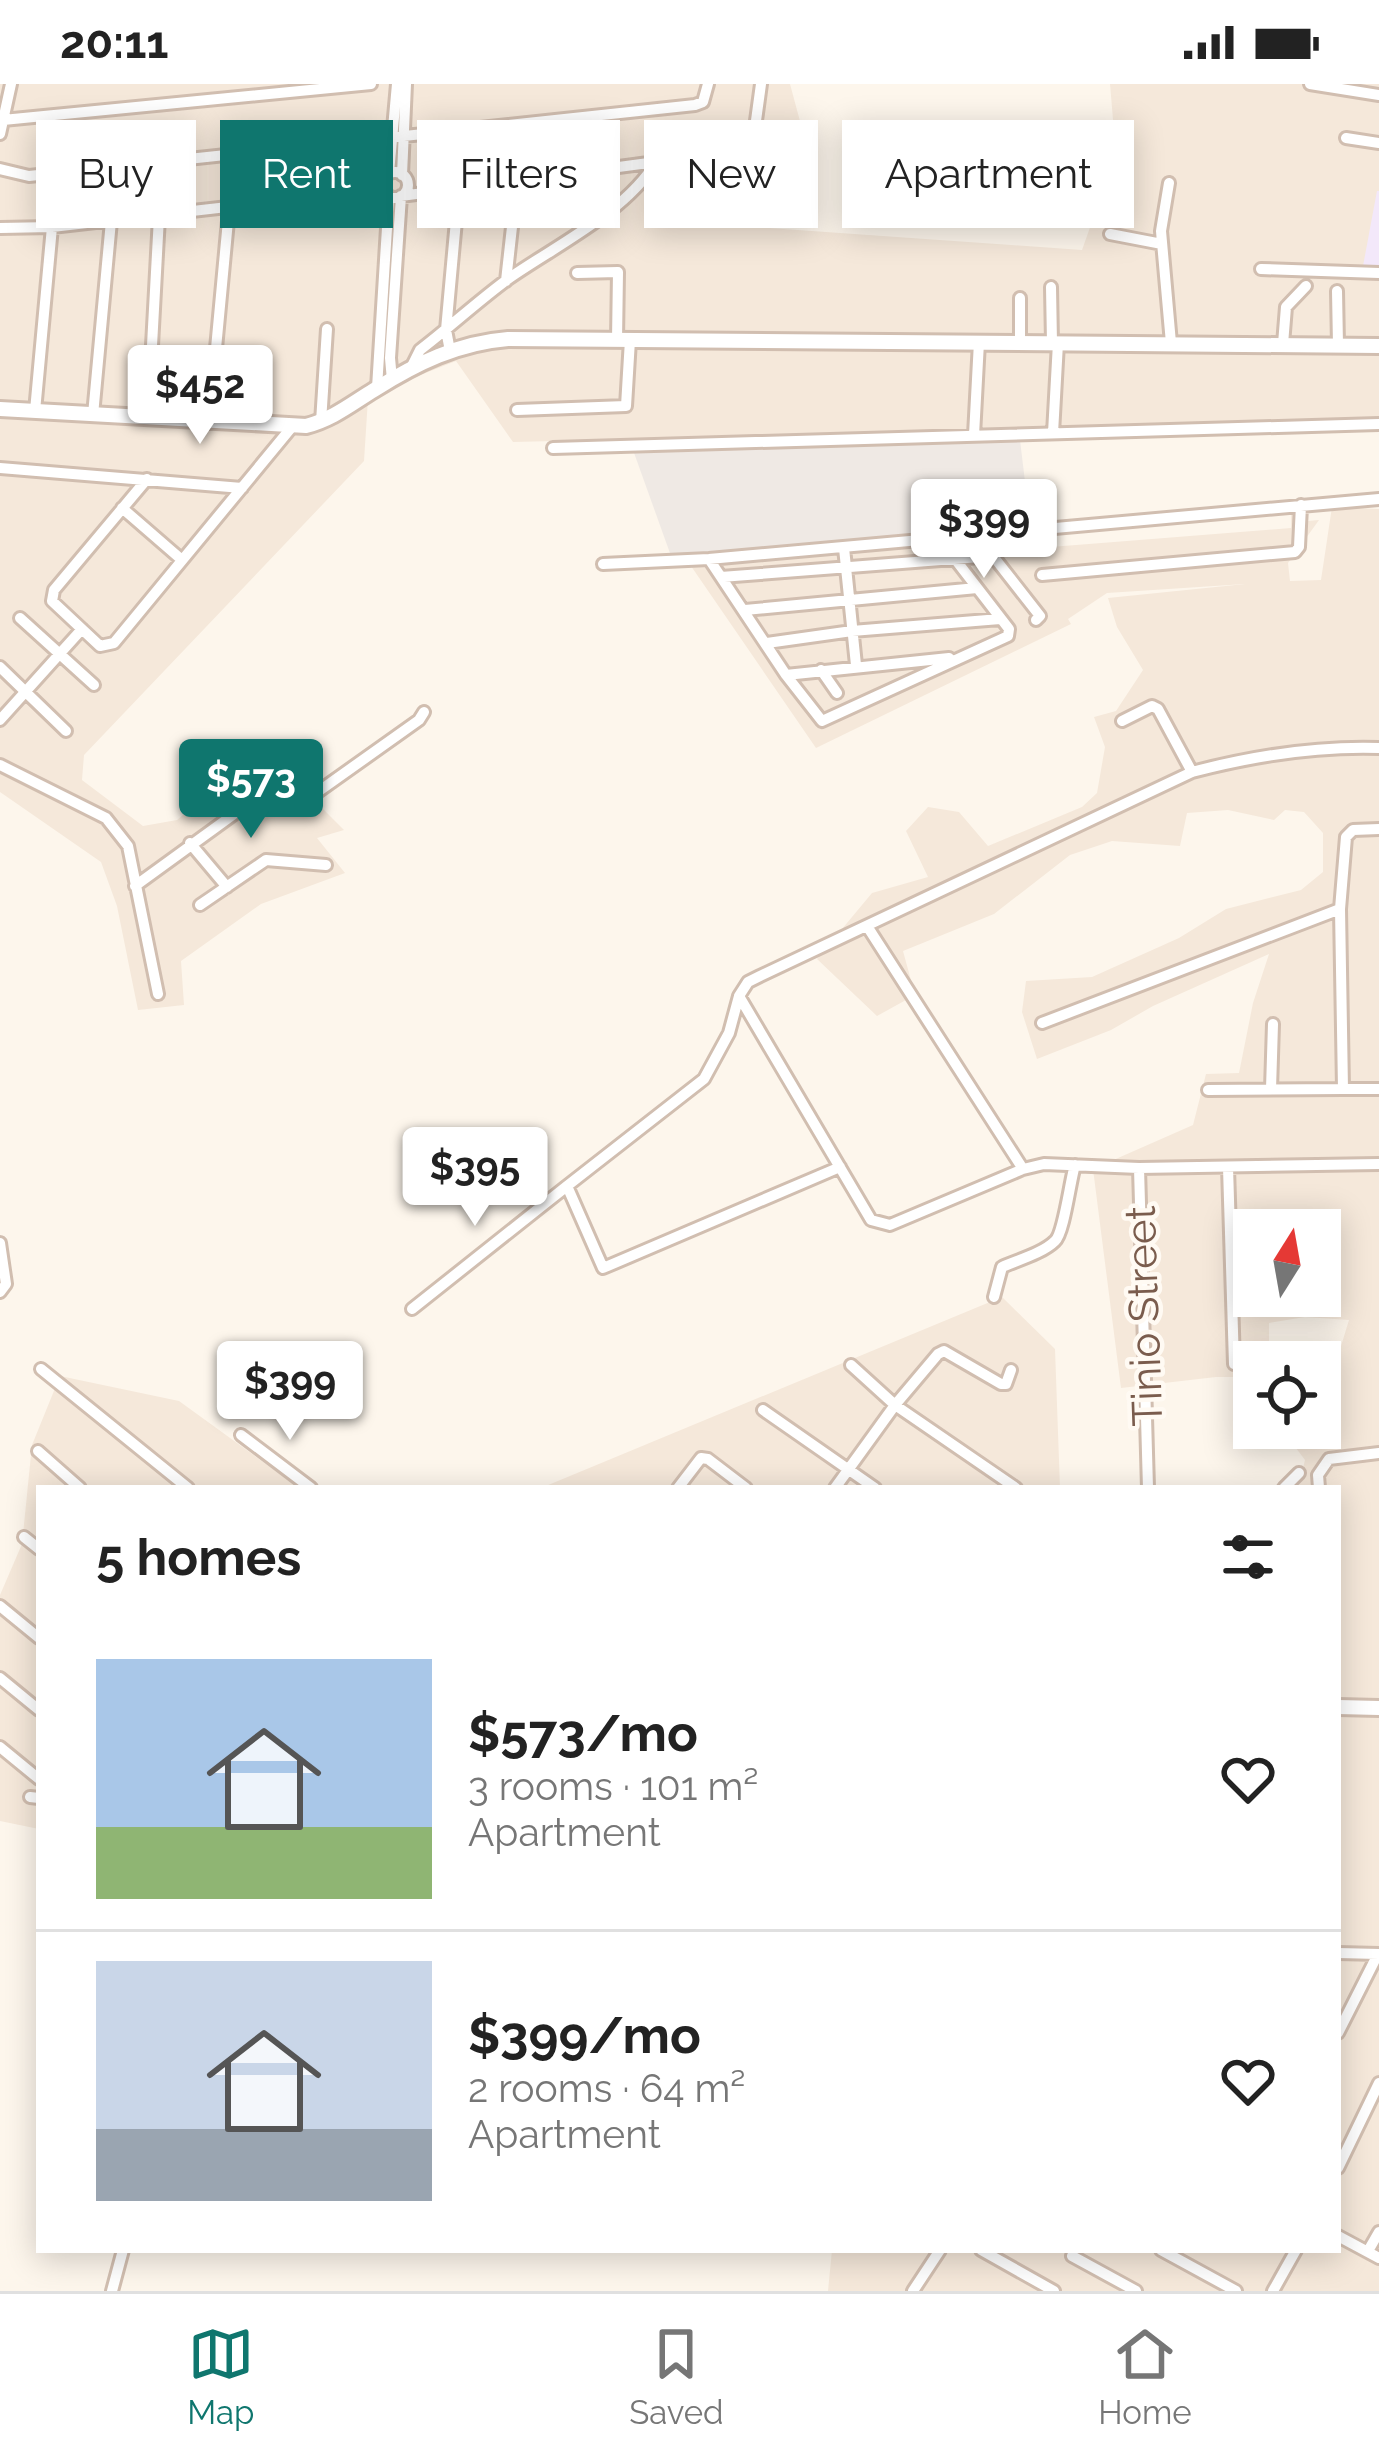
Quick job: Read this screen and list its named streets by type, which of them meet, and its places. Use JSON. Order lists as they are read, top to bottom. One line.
{"streets":{"street":["Tinio Street"]},"north":"top","page":{"status":"20:11","chip":["Buy","Rent","Filters","New","Apartment"],"price":["$452","$399","$573","$395","$399"],"heading":"5 homes","list":[{"name":"$573/mo","note":"3 rooms · 101 m² · Apartment"},{"name":"$399/mo","note":"2 rooms · 64 m² · Apartment"}],"tabs":["Map","Saved","Home"]}}
